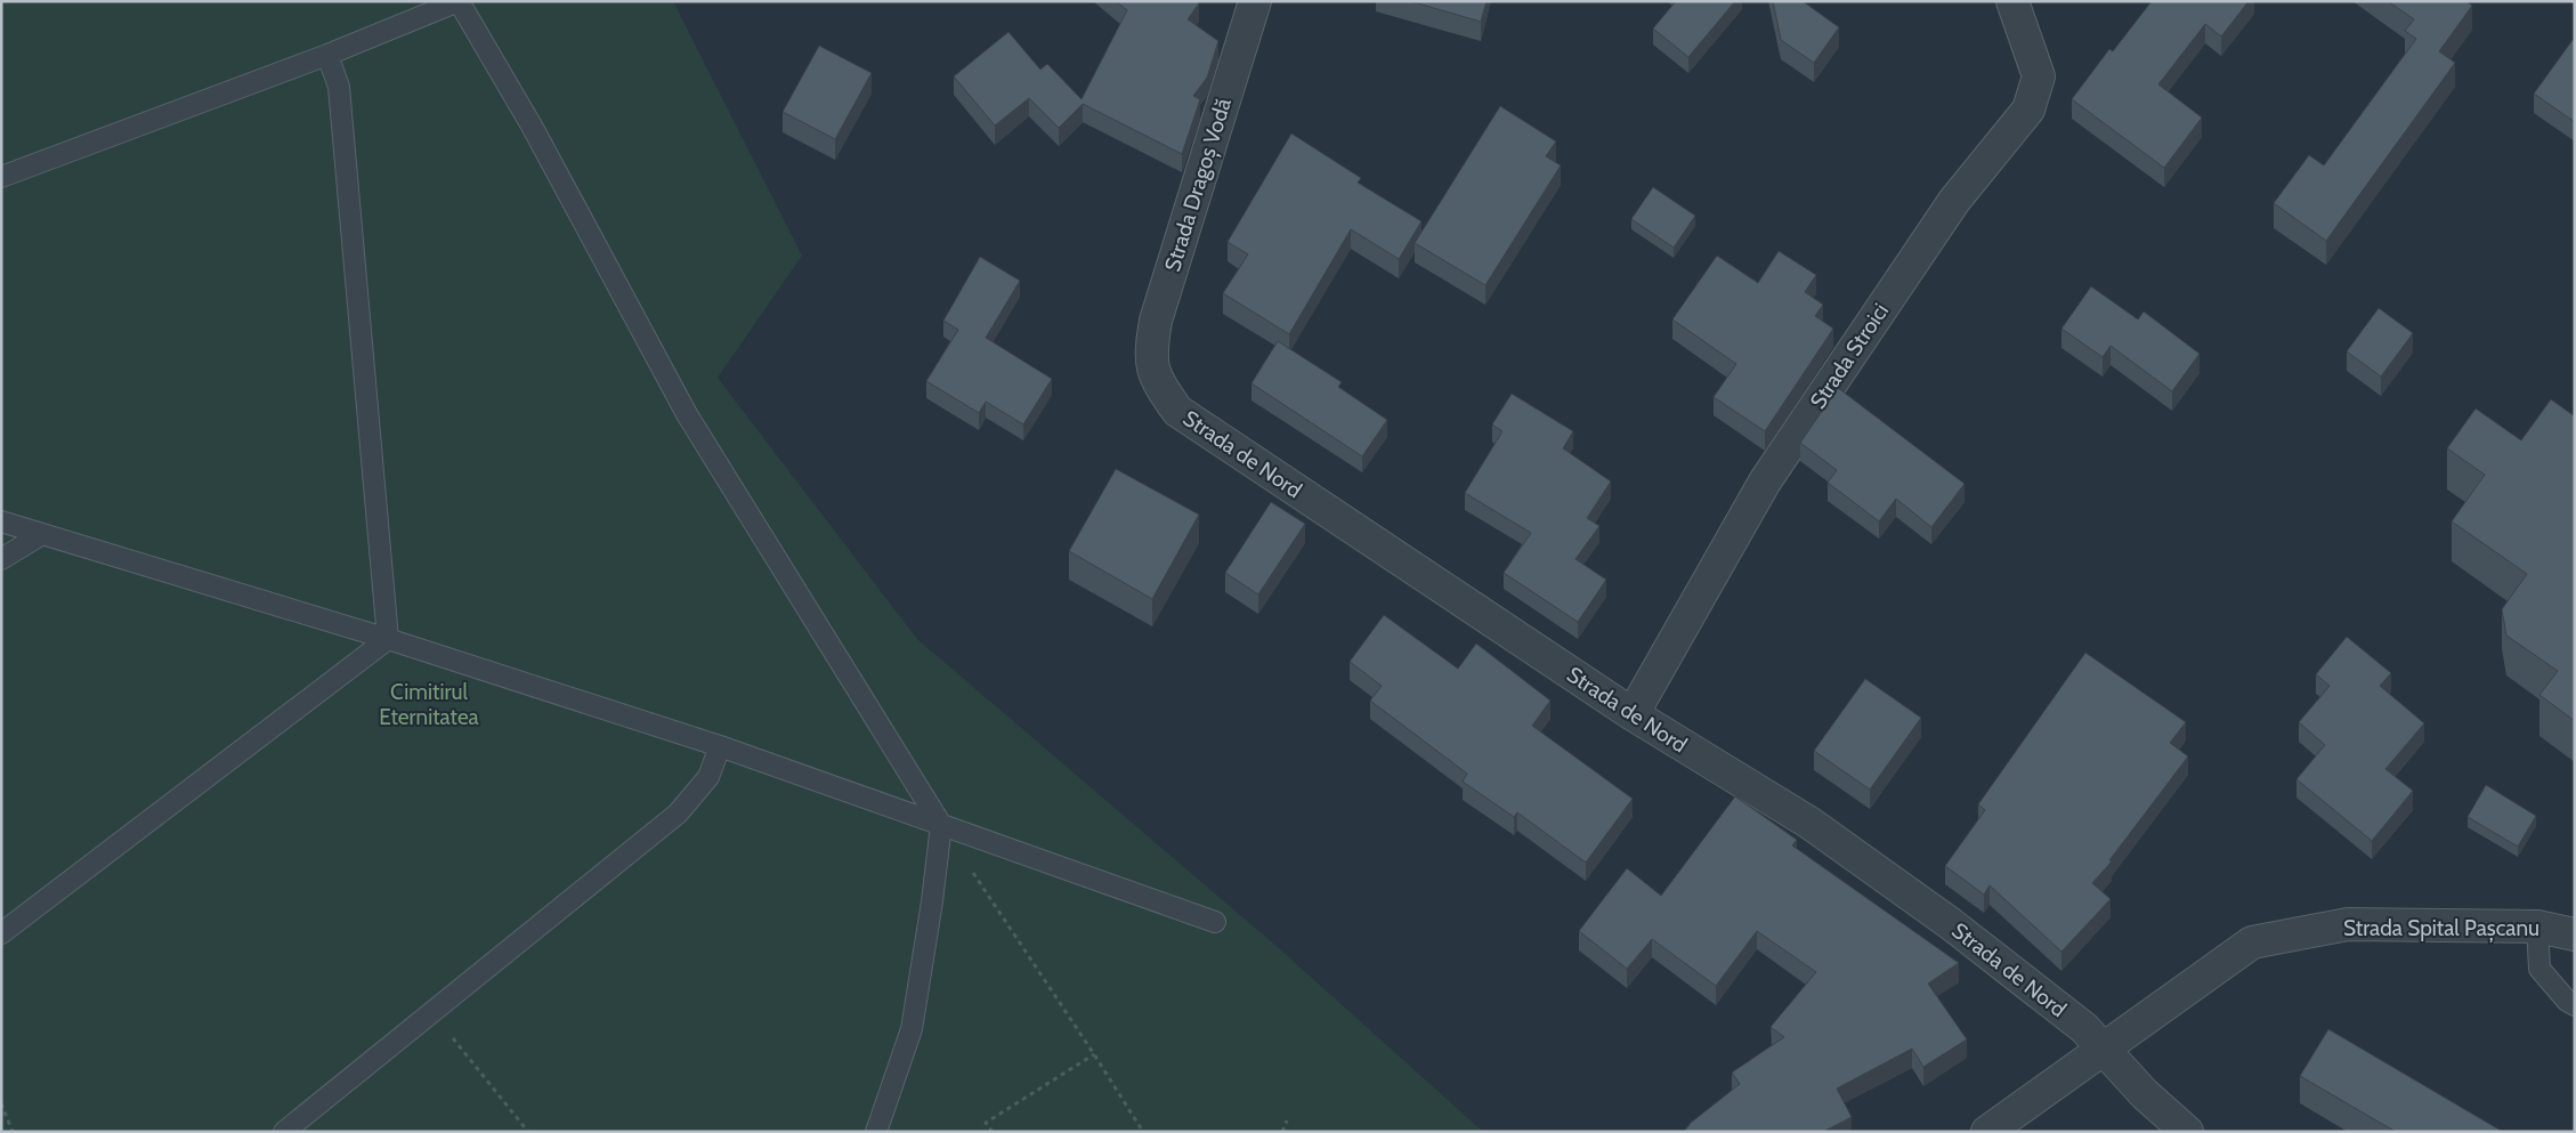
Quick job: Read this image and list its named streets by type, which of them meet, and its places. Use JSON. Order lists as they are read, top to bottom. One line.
{"streets":{"street":["Strada Dragoș Vodă","Strada Stroici","Strada de Nord","Strada Spital Pașcanu"]},"crossings":[["Strada Dragoș Vodă","Strada de Nord"],["Strada Stroici","Strada de Nord"],["Strada de Nord","Strada Spital Pașcanu"]],"parks":["Cimitirul Eternitatea"]}
